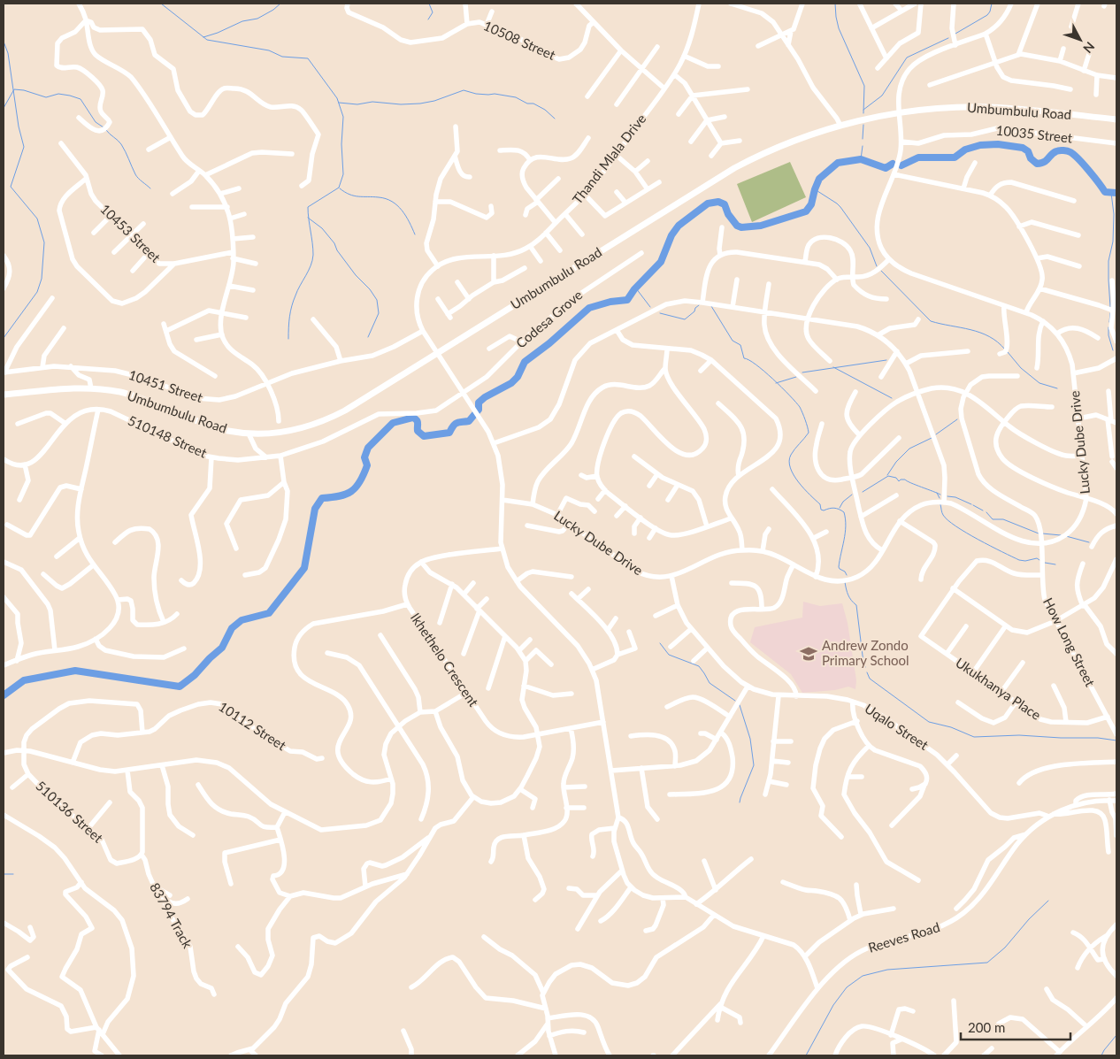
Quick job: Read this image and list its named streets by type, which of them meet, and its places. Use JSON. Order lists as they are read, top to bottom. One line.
{"streets":{"main road":["Umbumbulu Road"],"street":["10508 Street","10035 Street","Thandi Mlala Drive","10453 Street","Codesa Grove","10451 Street","510148 Street","Lucky Dube Drive","How Long Street","Ikhethelo Crescent","Ukukhanya Place","10112 Street","Uqalo Street","510136 Street","83794 Track","Reeves Road"]},"crossings":[["Umbumbulu Road","Thandi Mlala Drive"],["Umbumbulu Road","Lucky Dube Drive"],["10035 Street","Lucky Dube Drive"],["Thandi Mlala Drive","Codesa Grove"],["Thandi Mlala Drive","10451 Street"],["Thandi Mlala Drive","510148 Street"],["Thandi Mlala Drive","Lucky Dube Drive"],["Thandi Mlala Drive","Ikhethelo Crescent"],["Codesa Grove","510148 Street"],["Lucky Dube Drive","How Long Street"],["Lucky Dube Drive","Uqalo Street"],["How Long Street","Ukukhanya Place"],["Uqalo Street","Reeves Road"],["510136 Street","83794 Track"]],"places":{"school or university":["Andrew Zondo Primary School"]},"scale_bar":"200 m","north":"bottom right"}
